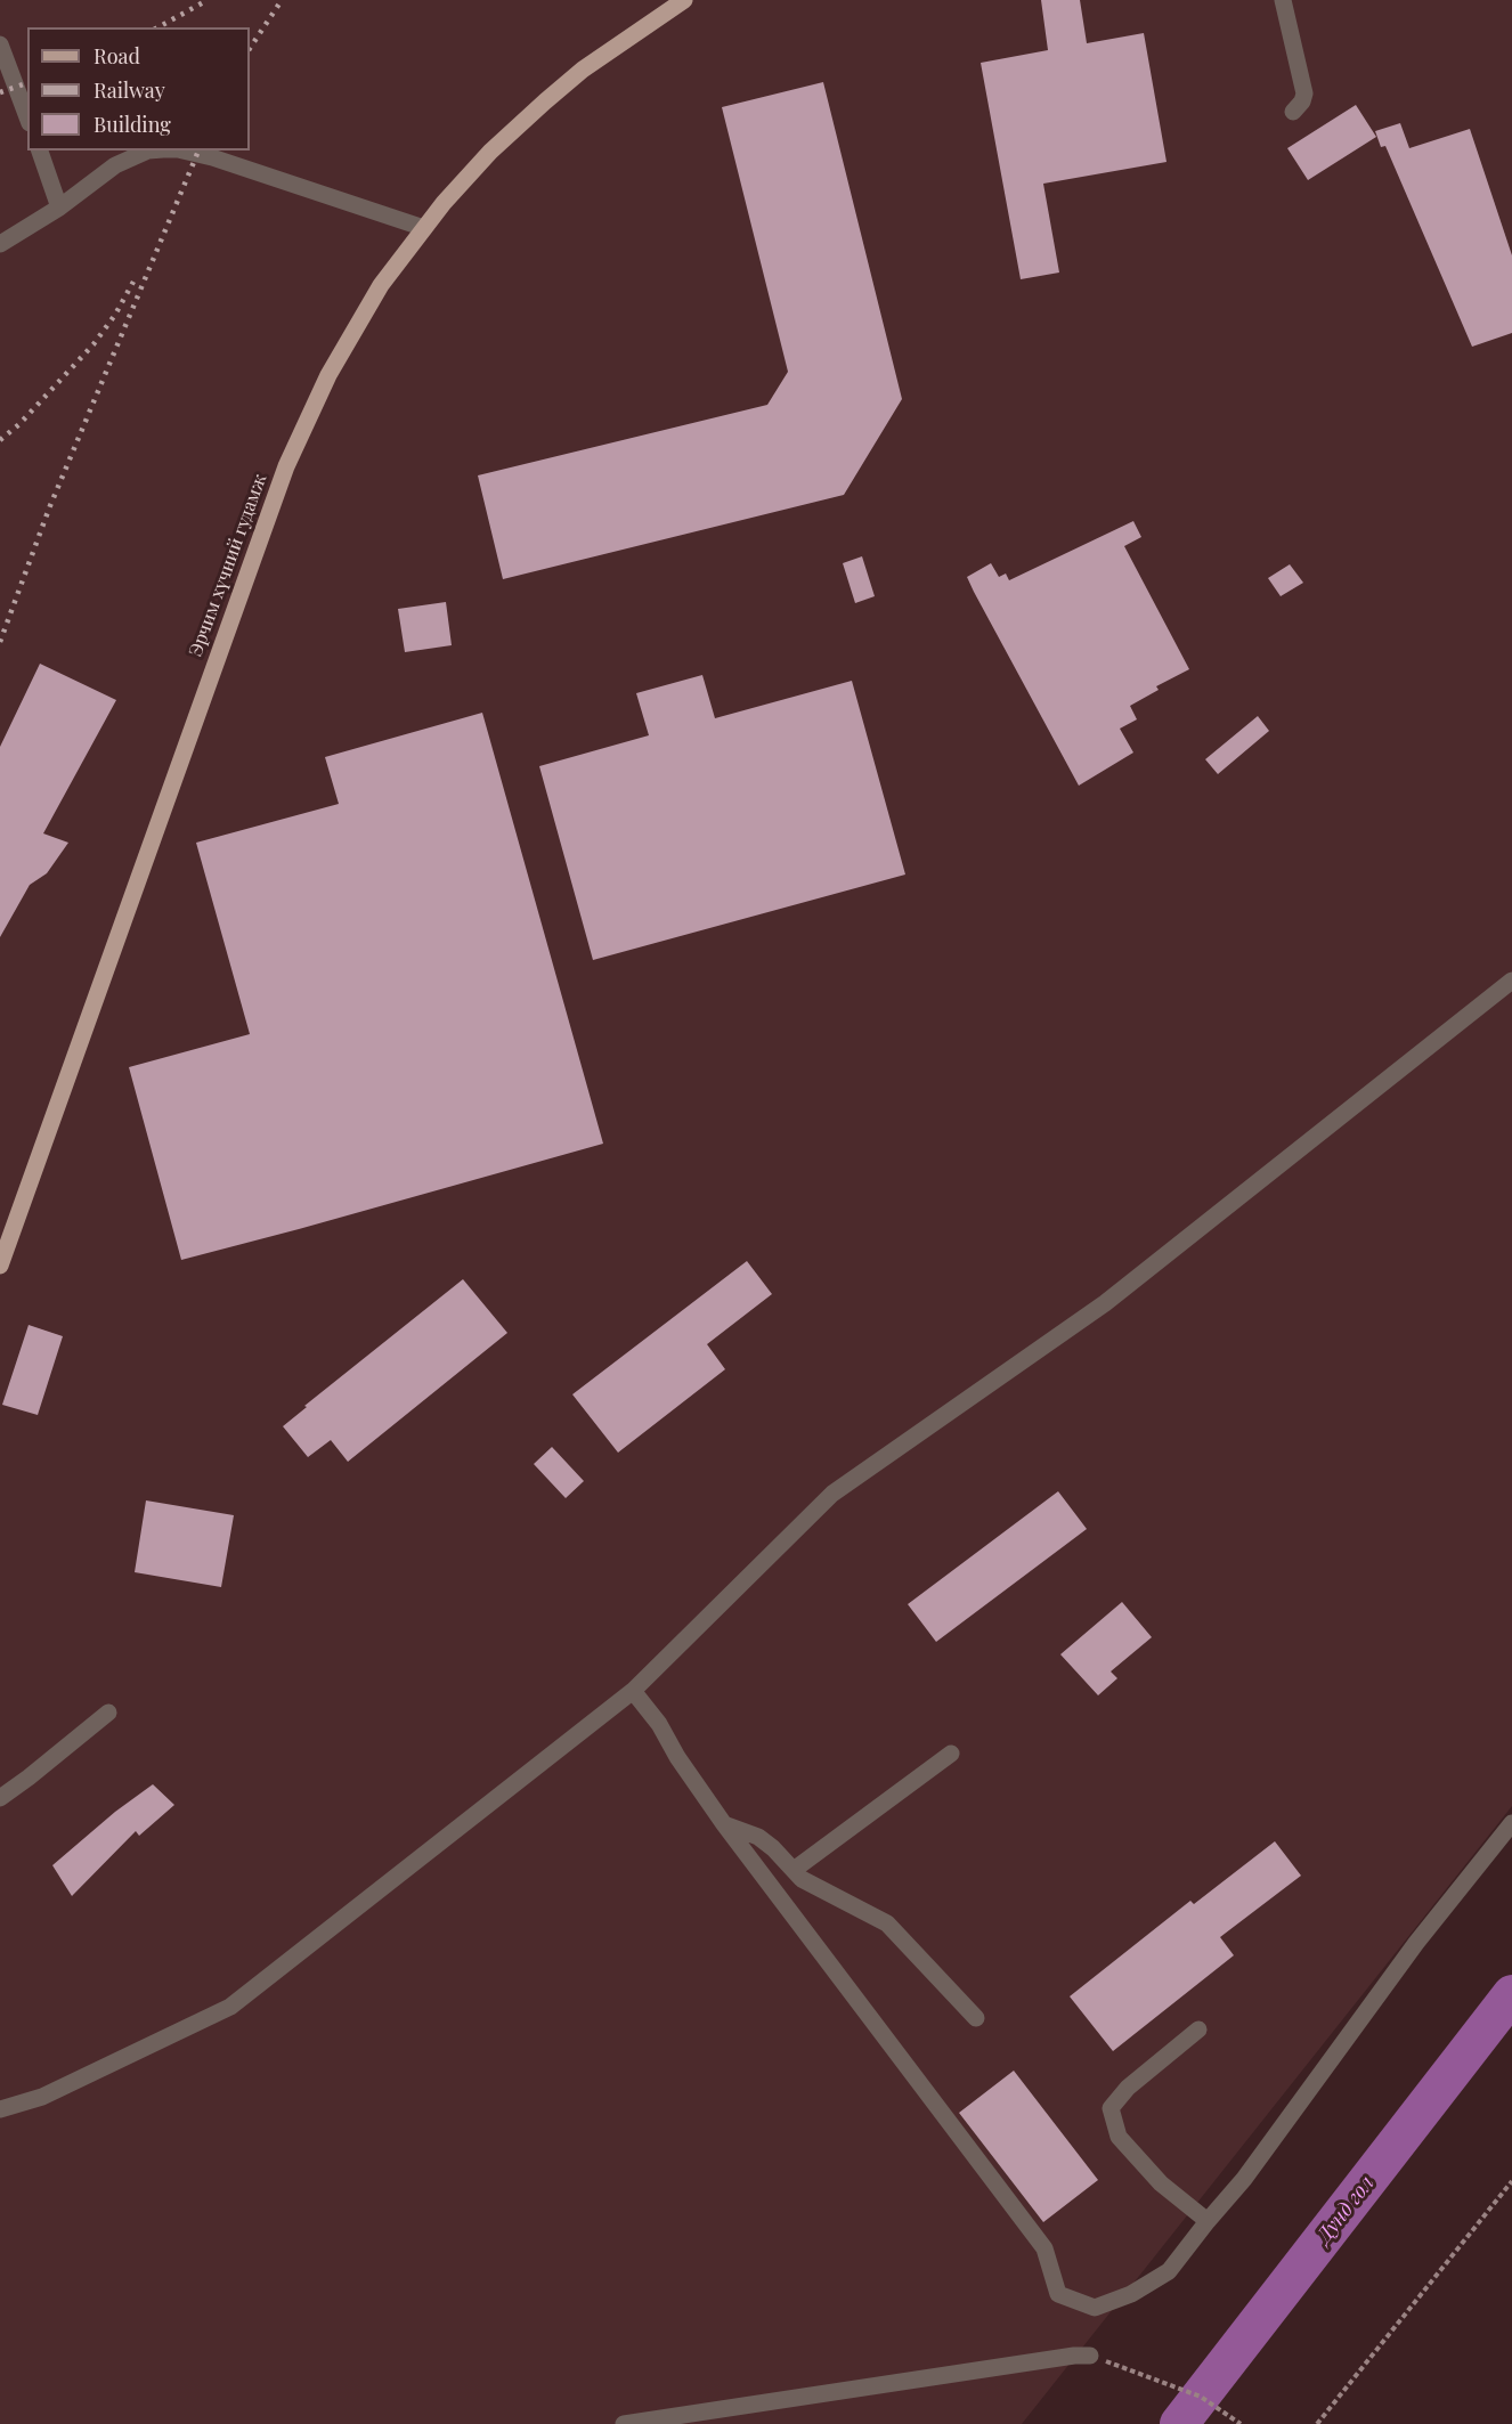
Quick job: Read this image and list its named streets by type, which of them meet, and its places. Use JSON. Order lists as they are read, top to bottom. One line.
{"streets":{"main road":["Эрчим хүчний гудамж"]},"water":["Дунд гол"],"legend":["Road","Railway","Building"]}
